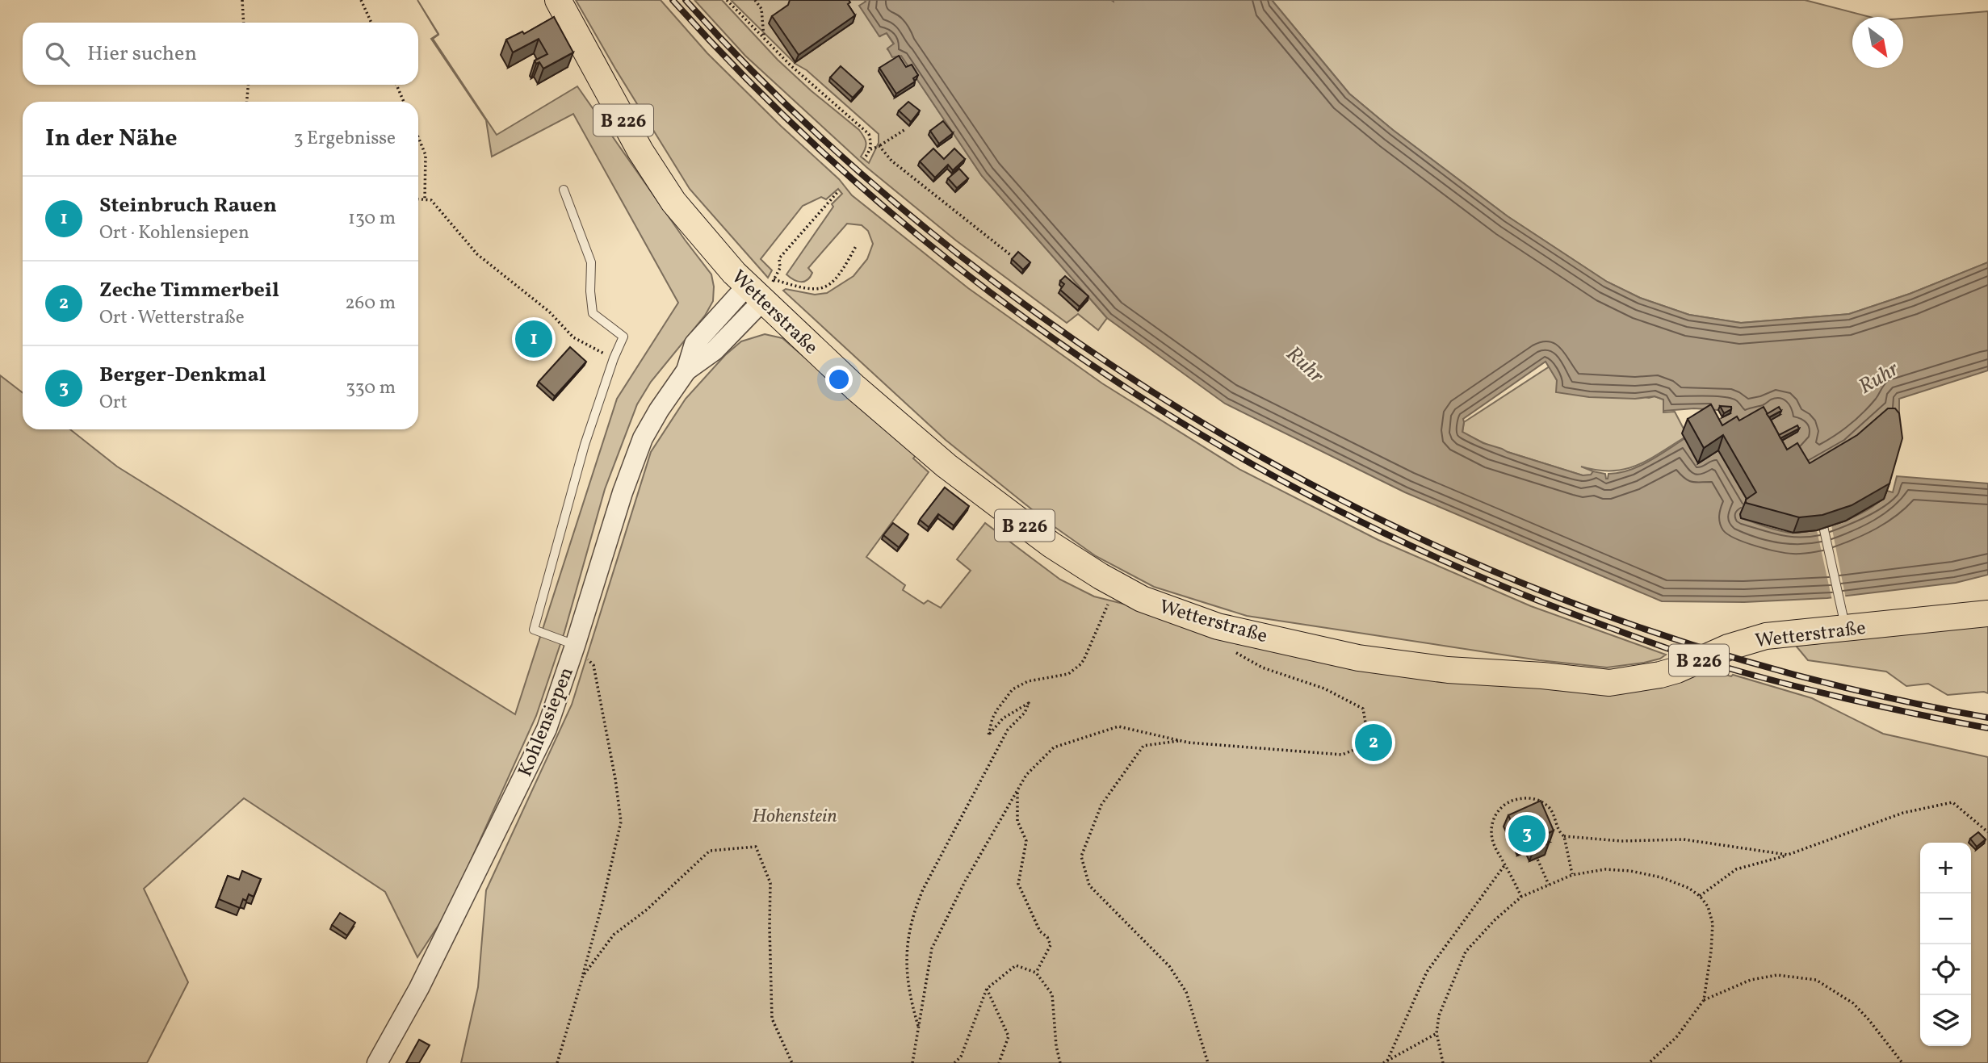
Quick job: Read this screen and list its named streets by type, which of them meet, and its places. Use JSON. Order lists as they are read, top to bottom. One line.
{"streets":{"main road":["B 226","Wetterstraße"],"street":["Kohlensiepen"]},"crossings":[["Wetterstraße","Kohlensiepen"]],"water":["Ruhr"],"parks":["Hohenstein"],"north":"bottom right","page":{"search":"Hier suchen","heading":["In der Nähe","3 Ergebnisse"],"list":[{"mark":"1","name":"Steinbruch Rauen","note":"Ort · Kohlensiepen","value":"130 m"},{"mark":"2","name":"Zeche Timmerbeil","note":"Ort · Wetterstraße","value":"260 m"},{"mark":"3","name":"Berger-Denkmal","note":"Ort","value":"330 m"}],"pins":["1","2","3"],"map_buttons":["+","−"]}}
